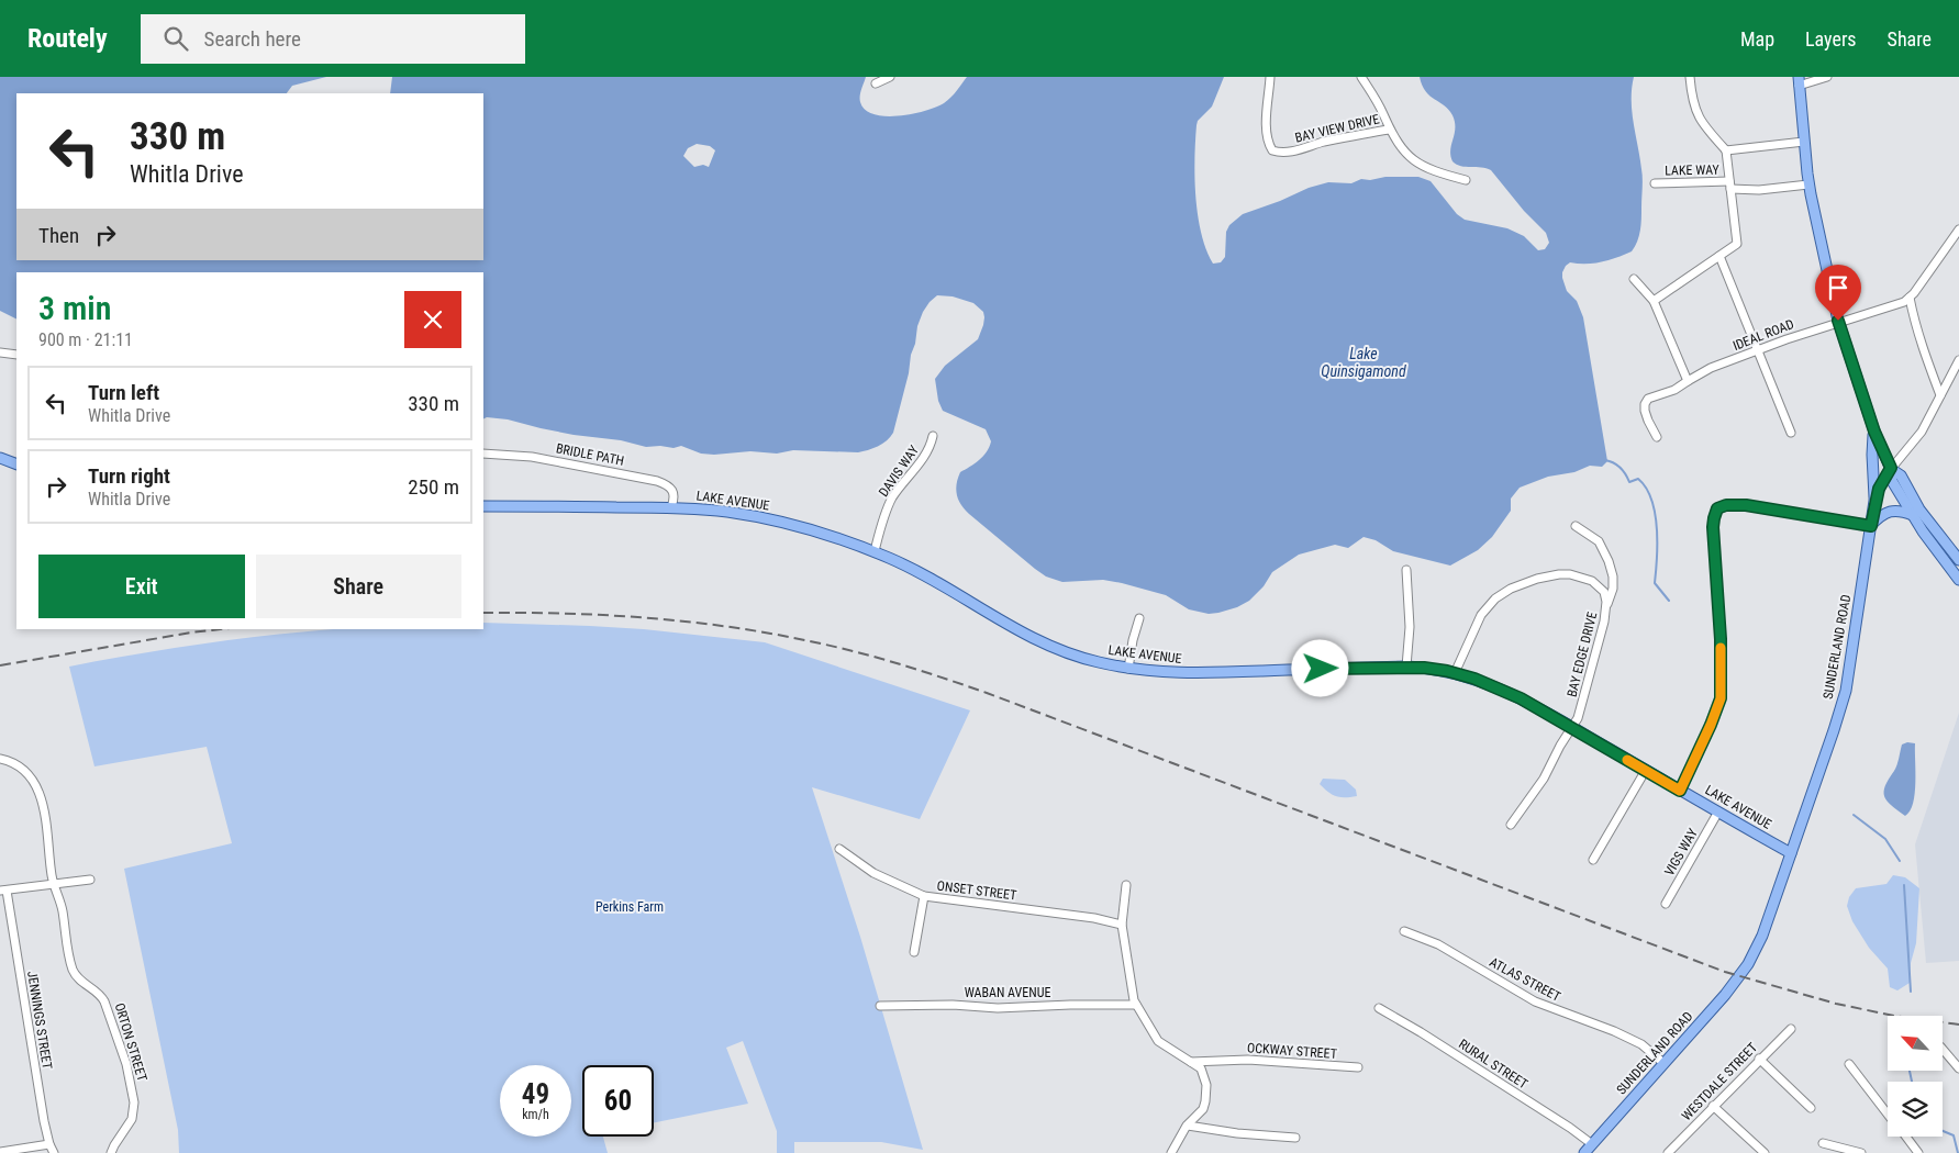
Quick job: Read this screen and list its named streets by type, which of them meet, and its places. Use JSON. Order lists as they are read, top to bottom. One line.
{"streets":{"main road":["LAKE AVENUE","SUNDERLAND ROAD"],"street":["BAY VIEW DRIVE","LAKE WAY","IDEAL ROAD","BRIDLE PATH","DAVIS WAY","BAY EDGE DRIVE","VIGS WAY","ONSET STREET","ATLAS STREET","WABAN AVENUE","JENNINGS STREET","ORTON STREET","OCKWAY STREET","RURAL STREET","WESTDALE STREET"]},"crossings":[["BRIDLE PATH","LAKE AVENUE"],["DAVIS WAY","LAKE AVENUE"],["LAKE AVENUE","SUNDERLAND ROAD"],["LAKE AVENUE","BAY EDGE DRIVE"],["LAKE AVENUE","VIGS WAY"],["SUNDERLAND ROAD","ATLAS STREET"],["SUNDERLAND ROAD","RURAL STREET"]],"water":["Lake Quinsigamond"],"parks":["Perkins Farm"],"north":"top left","page":{"header":"Routely","search":"Search here","nav":["Map","Layers","Share"],"turn":["330 m","Whitla Drive"],"then":"Then","heading":["3 min","900 m · 21:11"],"list":[{"name":"Turn left","note":"Whitla Drive","value":"330 m"},{"name":"Turn right","note":"Whitla Drive","value":"250 m"}],"buttons":["Exit","Share"],"speed":"49 km/h","limit":"60"}}
